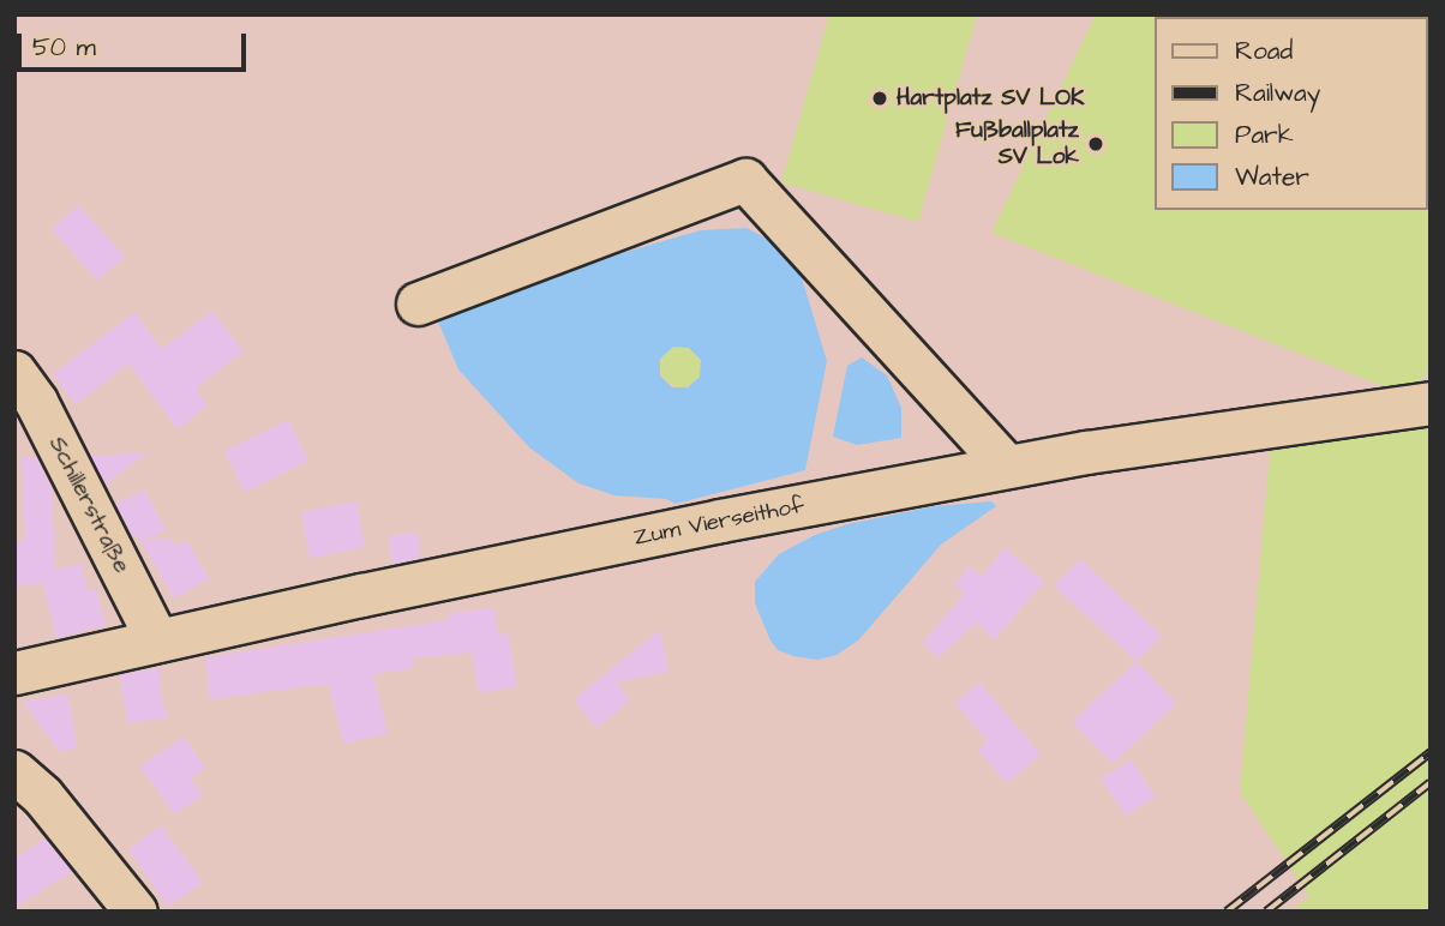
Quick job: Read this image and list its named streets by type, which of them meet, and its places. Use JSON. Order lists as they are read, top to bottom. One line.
{"streets":{"street":["Schillerstraße","Zum Vierseithof"]},"crossings":[["Schillerstraße","Zum Vierseithof"]],"places":["Hartplatz SV LOK","Fußballplatz SV Lok"],"legend":["Road","Railway","Park","Water"],"scale_bar":"50 m"}
